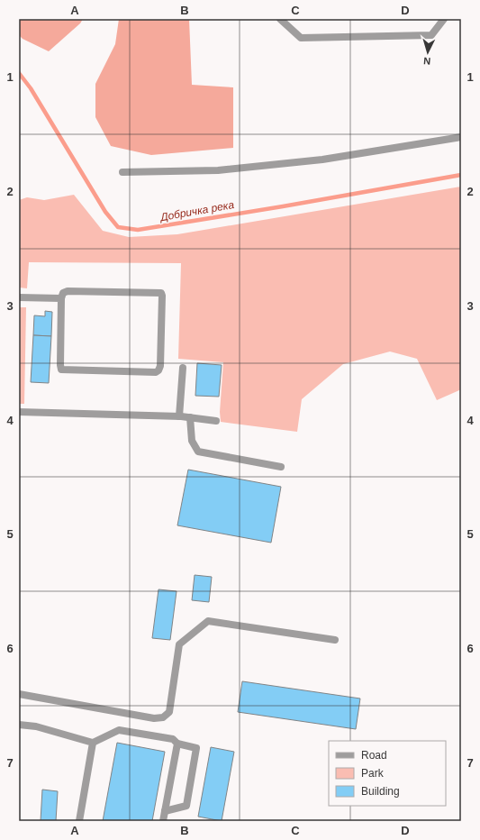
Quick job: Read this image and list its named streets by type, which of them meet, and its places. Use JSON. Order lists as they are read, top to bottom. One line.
{"water":["Добричка река"],"legend":["Road","Park","Building"],"north":"bottom","grid":{"columns":["A","B","C","D"],"rows":["1","2","3","4","5","6","7"]}}
